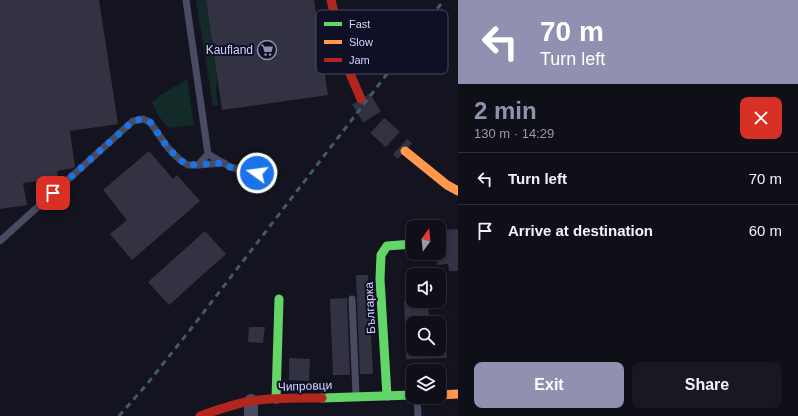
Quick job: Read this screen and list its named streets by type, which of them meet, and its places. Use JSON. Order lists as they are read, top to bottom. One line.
{"streets":{"street":["Българка","Чипровци"]},"crossings":[["Българка","Чипровци"]],"places":{"supermarket":["Kaufland"]},"legend":["Fast","Slow","Jam"],"north":"top","page":{"turn":["70 m","Turn left"],"heading":["2 min","130 m · 14:29"],"list":[{"name":"Turn left","value":"70 m"},{"name":"Arrive at destination","value":"60 m"}],"buttons":["Exit","Share"]}}
